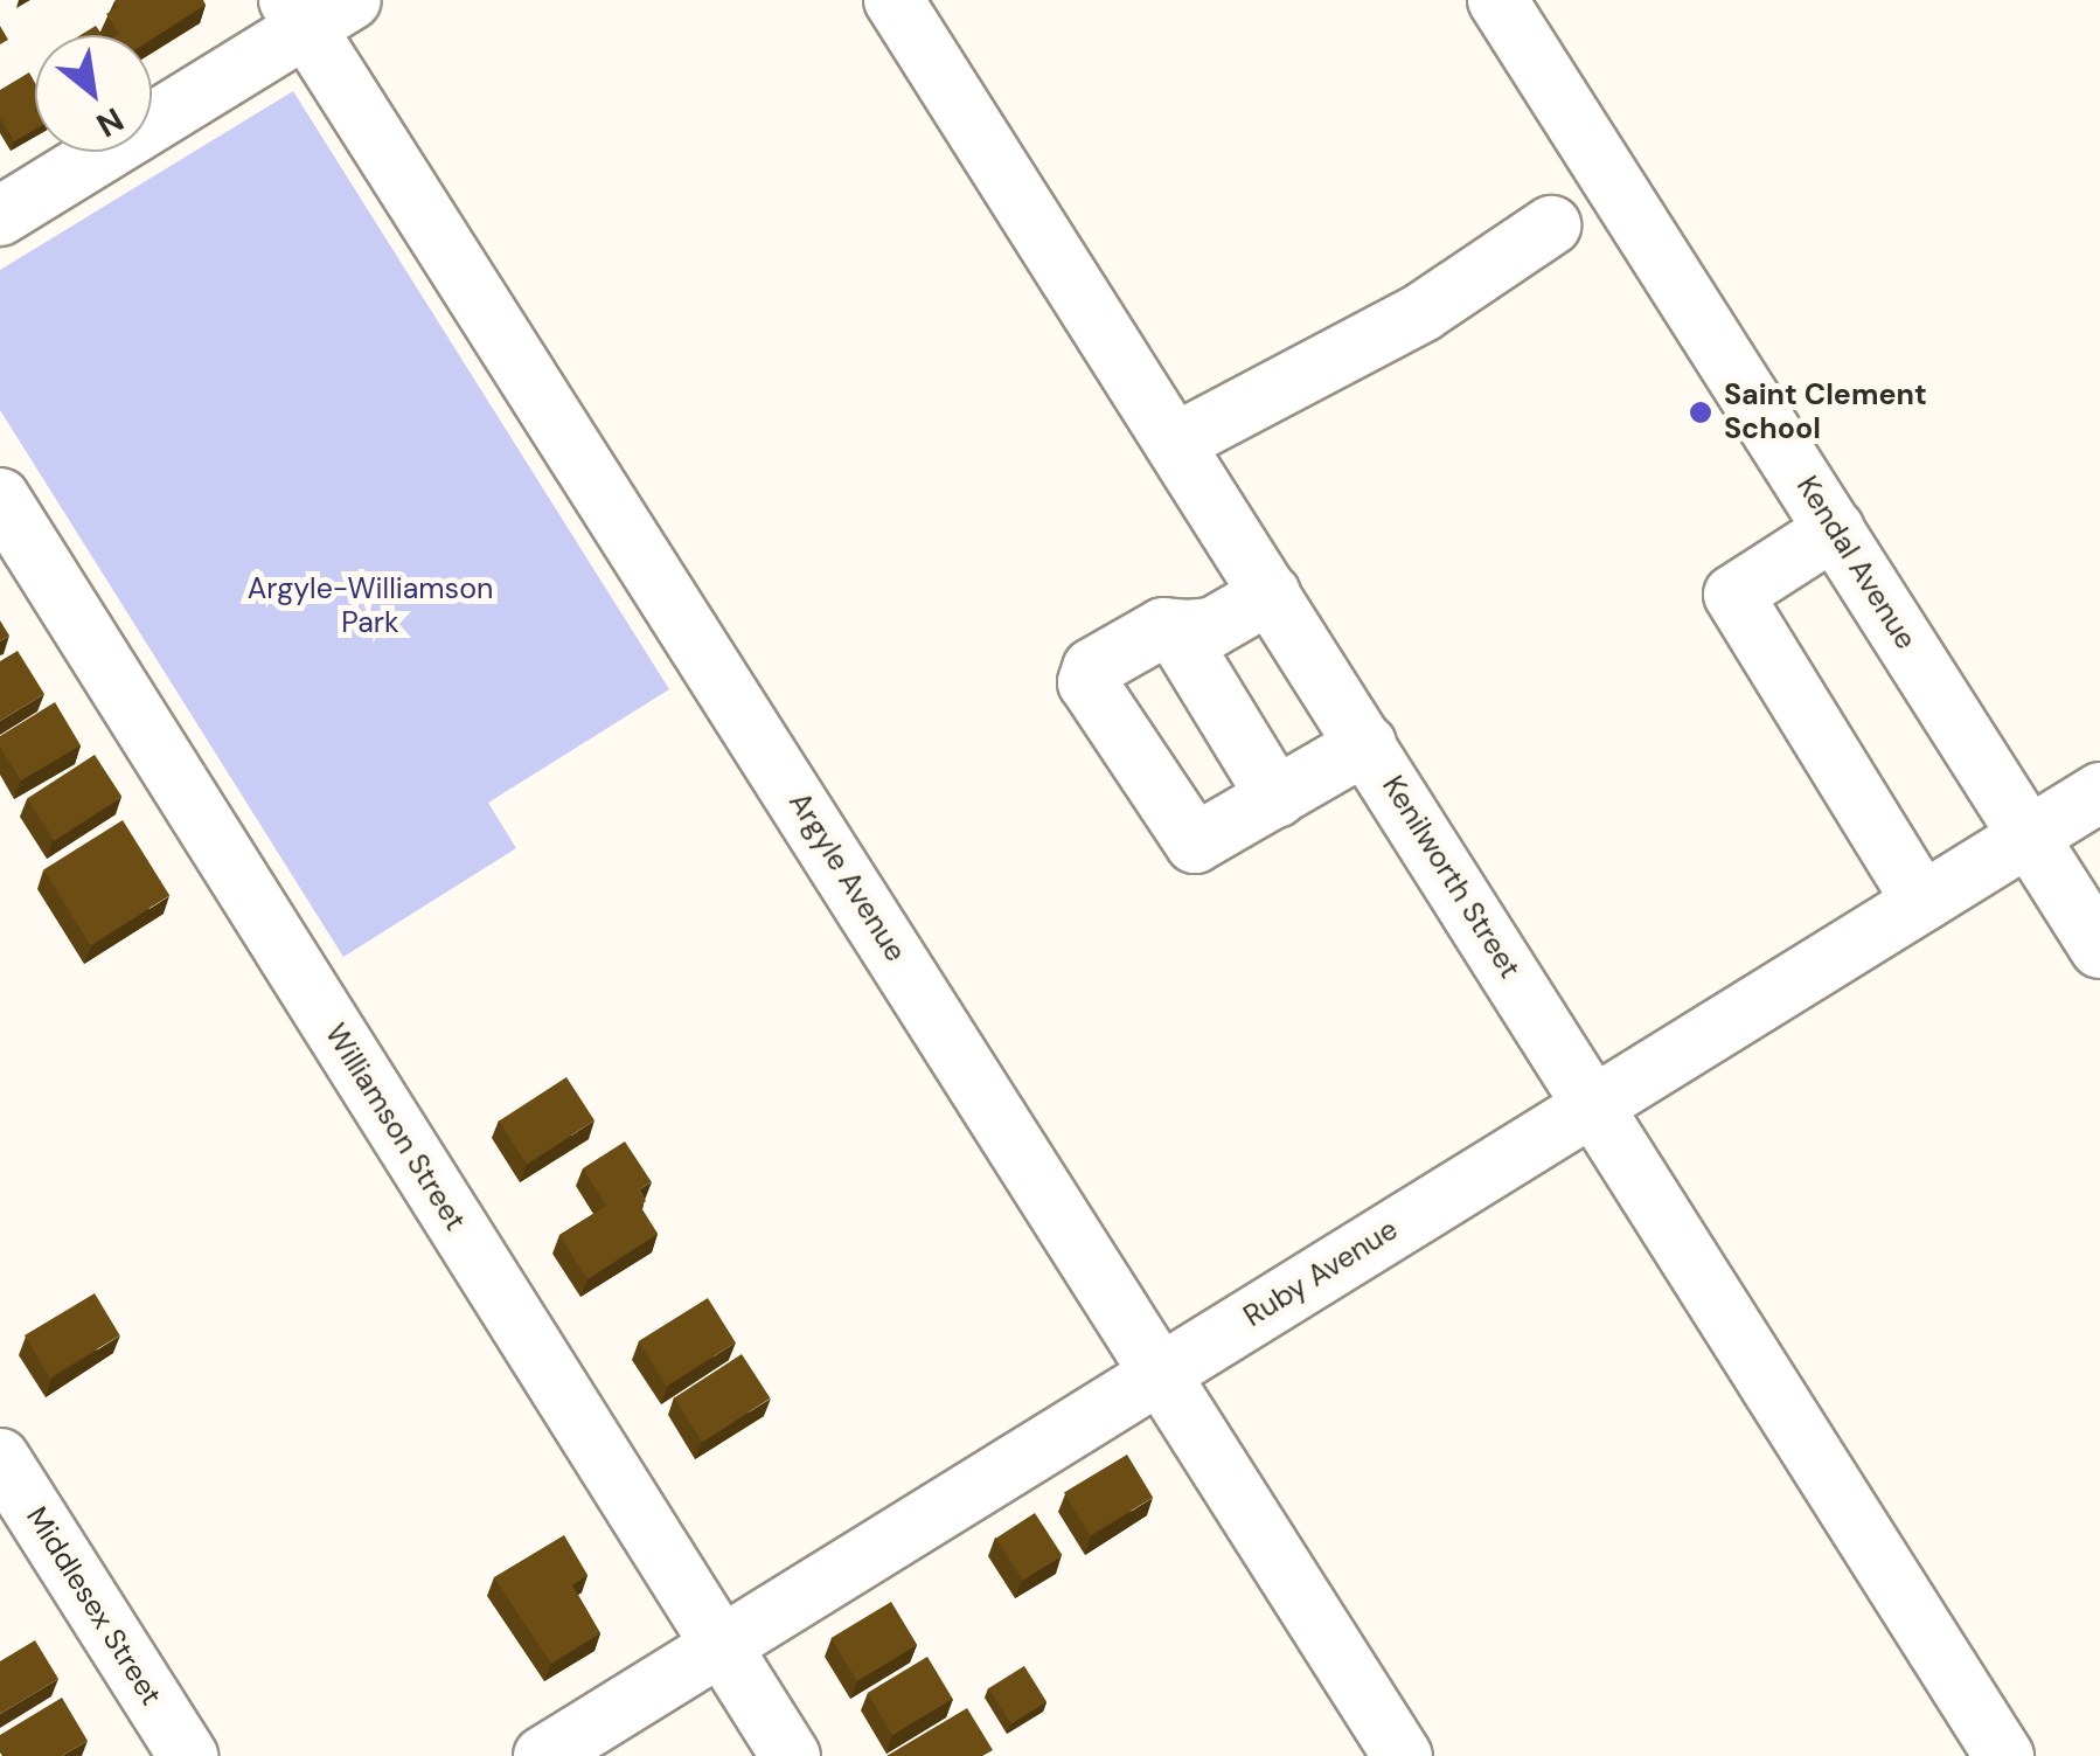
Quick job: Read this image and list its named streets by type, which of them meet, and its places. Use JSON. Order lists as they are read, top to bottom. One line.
{"streets":{"street":["Kendal Avenue","Argyle Avenue","Kenilworth Street","Williamson Street","Ruby Avenue","Middlesex Street"]},"crossings":[["Kendal Avenue","Ruby Avenue"],["Argyle Avenue","Ruby Avenue"],["Kenilworth Street","Ruby Avenue"],["Williamson Street","Ruby Avenue"]],"parks":["Argyle-Williamson Park"],"places":["Saint Clement School"],"north":"bottom right"}
